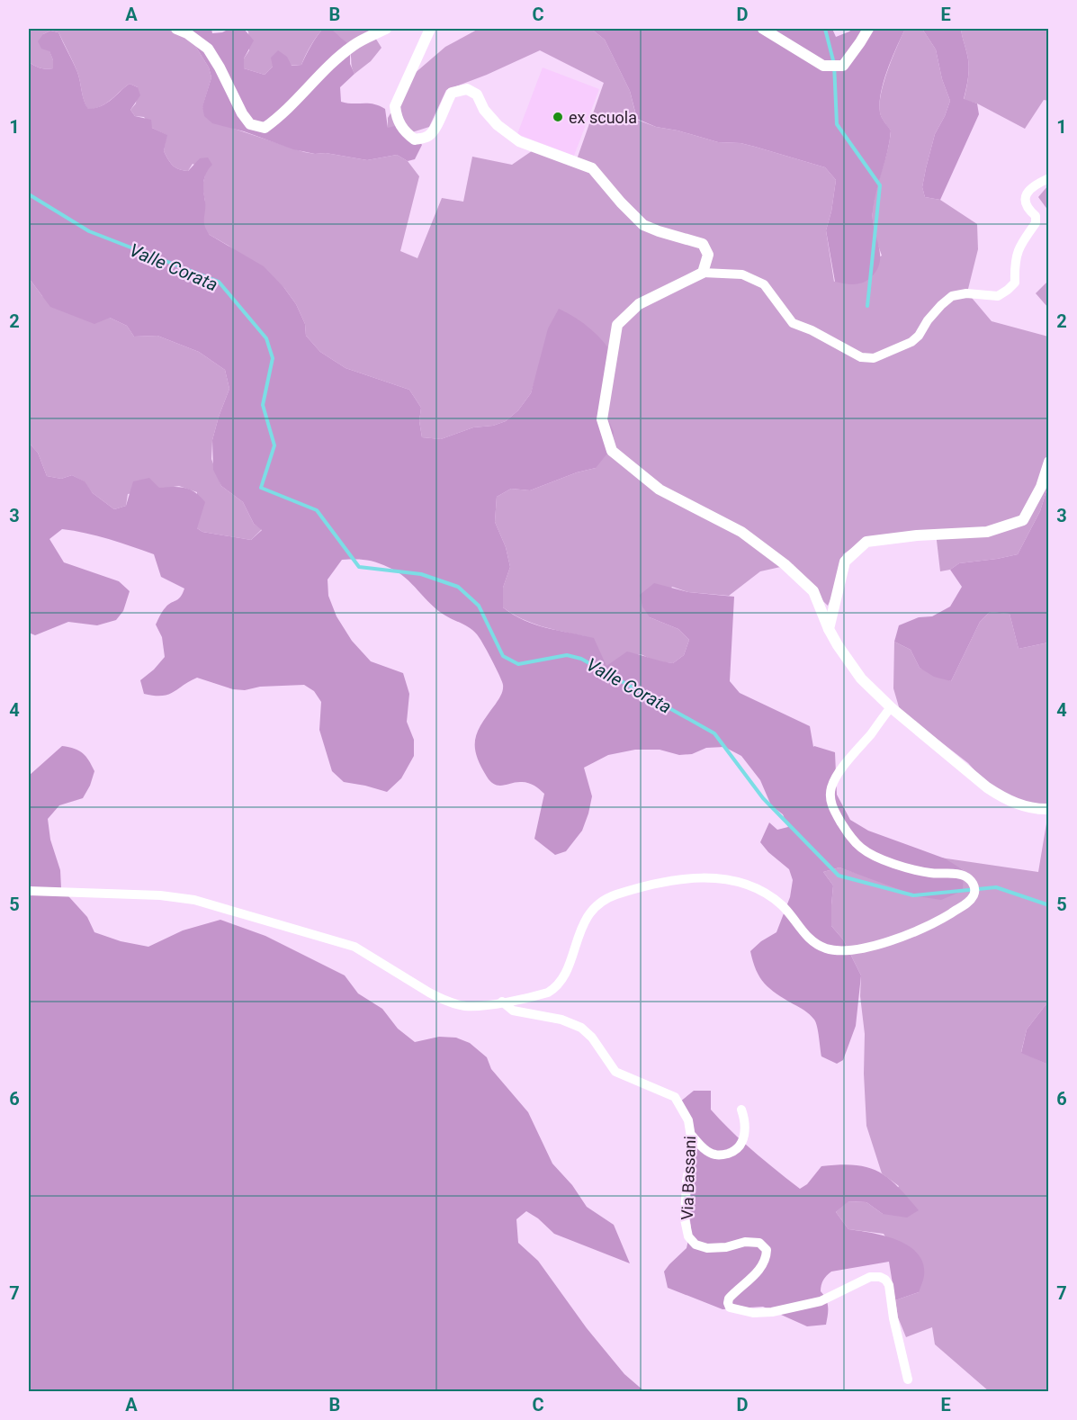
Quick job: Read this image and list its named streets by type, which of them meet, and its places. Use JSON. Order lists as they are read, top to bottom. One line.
{"streets":{"street":["Via Bassani"]},"water":["Valle Corata"],"places":["ex scuola"],"grid":{"columns":["A","B","C","D","E"],"rows":["1","2","3","4","5","6","7"]}}
